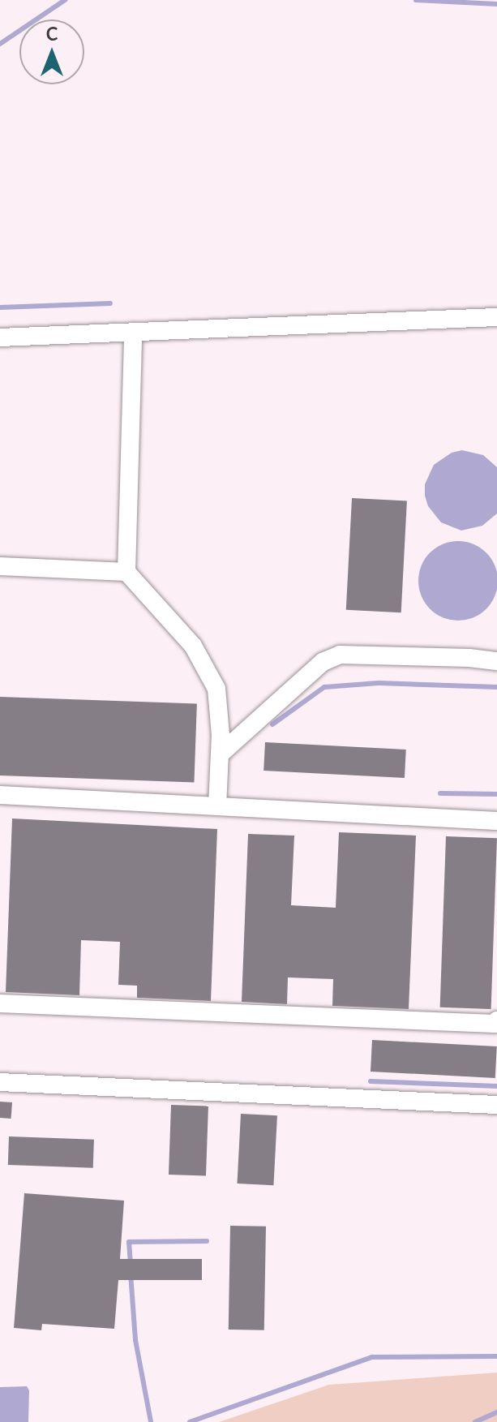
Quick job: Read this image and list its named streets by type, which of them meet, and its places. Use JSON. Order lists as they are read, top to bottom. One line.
{"north":"top"}
